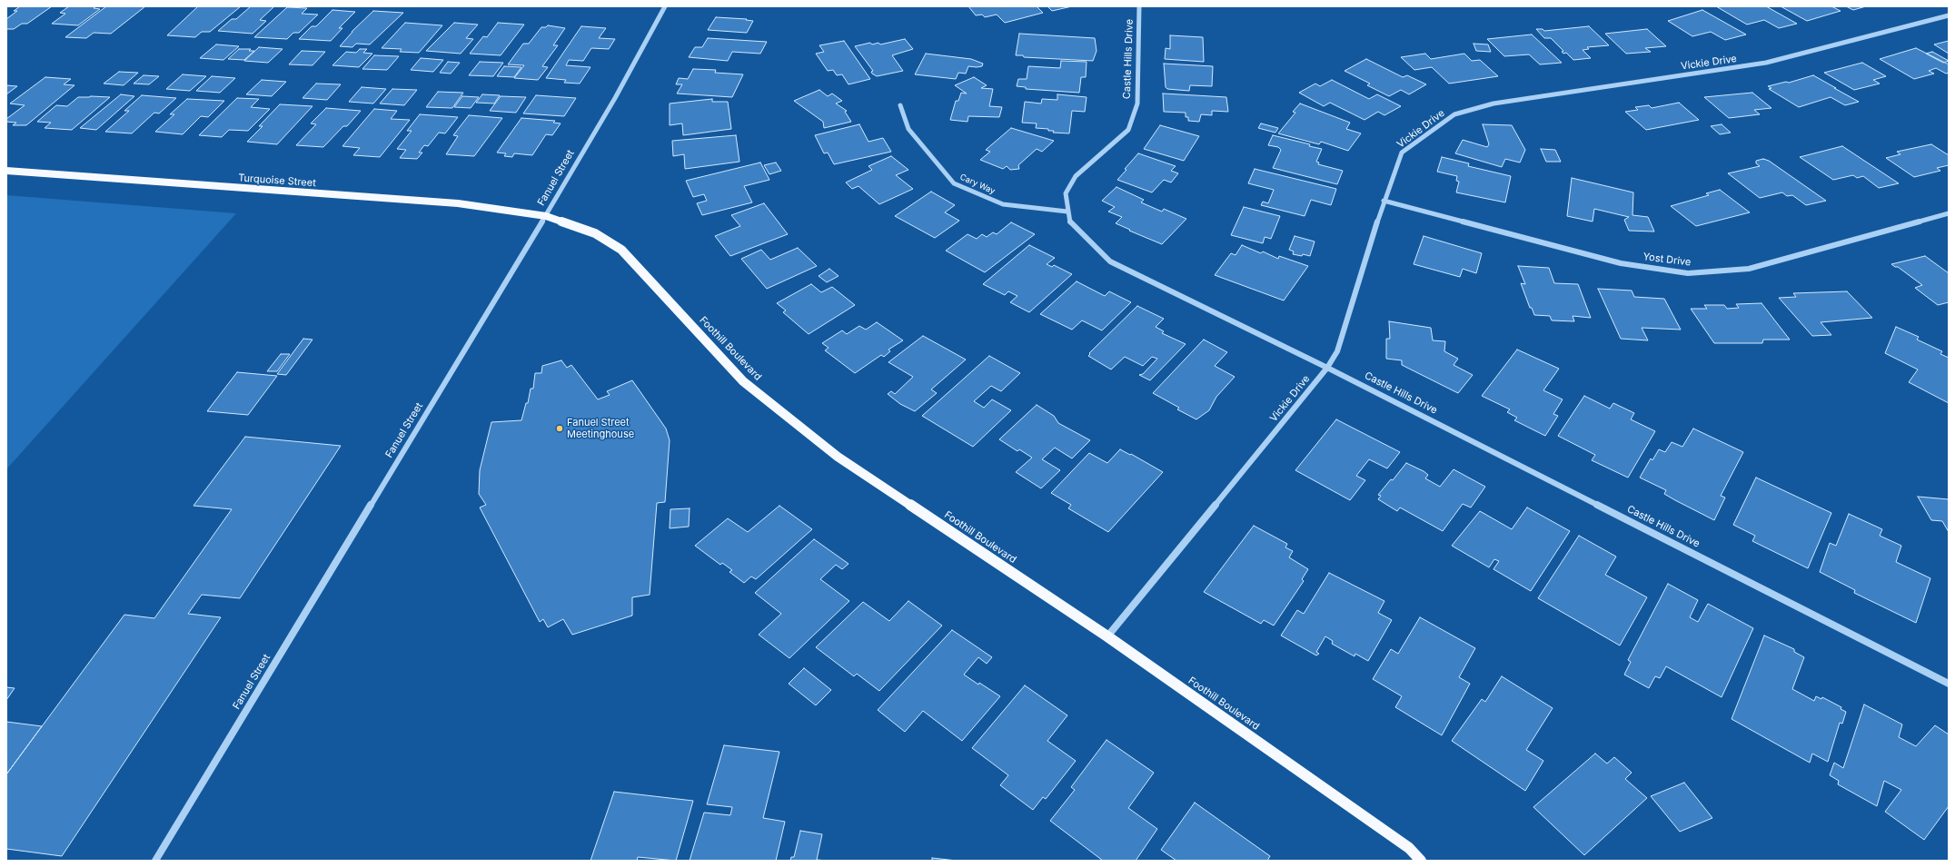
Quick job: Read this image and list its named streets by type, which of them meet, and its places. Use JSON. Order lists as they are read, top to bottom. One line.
{"streets":{"main road":["Turquoise Street","Foothill Boulevard"],"street":["Castle Hills Drive","Vickie Drive","Fanuel Street","Cary Way","Yost Drive"]},"crossings":[["Castle Hills Drive","Vickie Drive"],["Castle Hills Drive","Cary Way"],["Vickie Drive","Yost Drive"],["Vickie Drive","Foothill Boulevard"],["Fanuel Street","Turquoise Street"],["Fanuel Street","Foothill Boulevard"],["Turquoise Street","Foothill Boulevard"]],"places":["Fanuel Street Meetinghouse"]}
